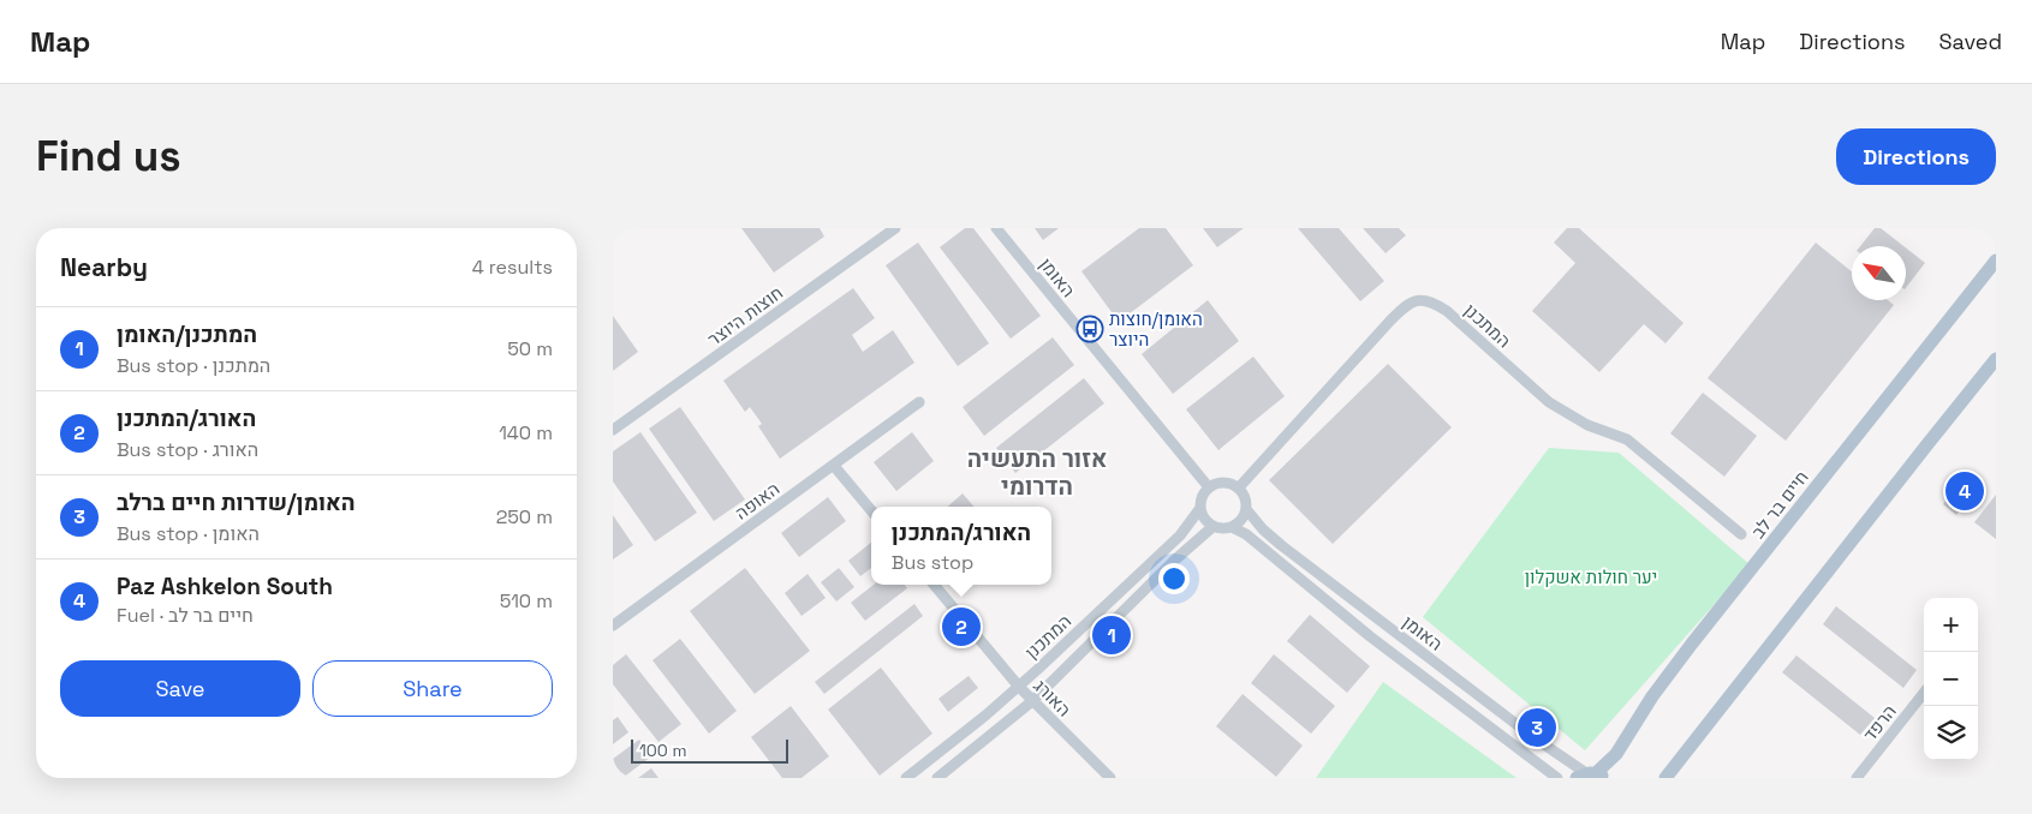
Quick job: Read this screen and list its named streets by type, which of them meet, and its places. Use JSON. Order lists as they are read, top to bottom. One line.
{"streets":{"main road":["חיים בר לב"],"street":["האומן","חוצות היוצר","המתכנן","האופה","האורג","הרפד"]},"crossings":[["האומן","המתכנן"],["האומן","חיים בר לב"],["המתכנן","האורג"]],"districts":["אזור התעשיה הדרומי"],"parks":["יער חולות אשקלון"],"places":{"bus stop":["האומן/חוצות היוצר"]},"scale_bar":"100 m","north":"top left","page":{"header":"Map","nav":["Map","Directions","Saved"],"buttons":["Directions",["Save","Share"]],"title":"Find us","heading":["Nearby","4 results"],"list":[{"mark":"1","name":"המתכנן/האומן","note":"Bus stop · המתכנן","value":"50 m"},{"mark":"2","name":"האורג/המתכנן","note":"Bus stop · האורג","value":"140 m"},{"mark":"3","name":"האומן/שדרות חיים ברלב","note":"Bus stop · האומן","value":"250 m"},{"mark":"4","name":"Paz Ashkelon South","note":"Fuel · חיים בר לב","value":"510 m"}],"pins":["4","2","1","3"],"popup":["האורג/המתכנן","Bus stop"],"map_buttons":["+","−"],"scale":"100 m"}}
